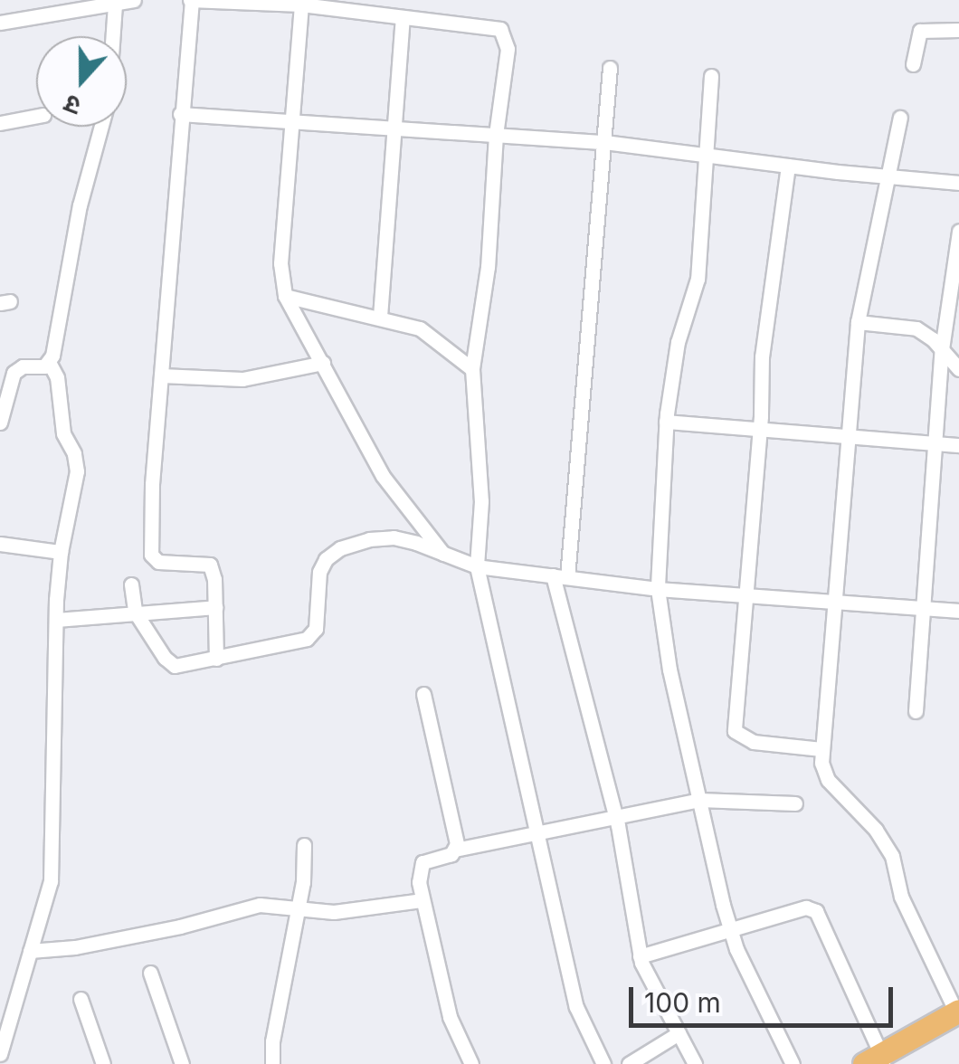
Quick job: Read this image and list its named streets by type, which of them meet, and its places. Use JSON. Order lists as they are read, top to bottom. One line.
{"scale_bar":"100 m","north":"bottom"}
